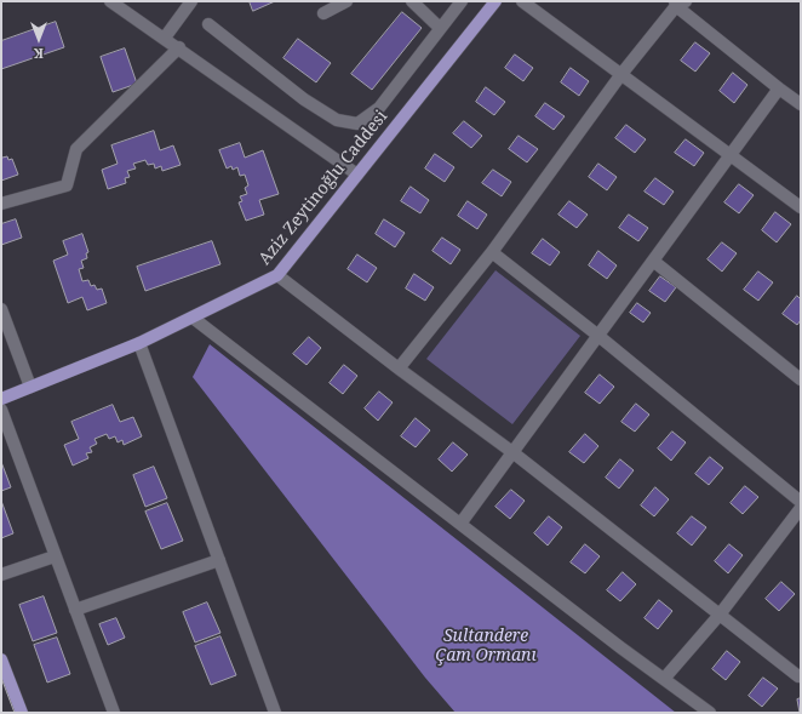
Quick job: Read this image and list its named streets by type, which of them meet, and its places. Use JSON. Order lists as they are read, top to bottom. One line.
{"streets":{"main road":["Aziz Zeytinoğlu Caddesi"]},"parks":["Sultandere Çam Ormanı"],"north":"bottom"}
